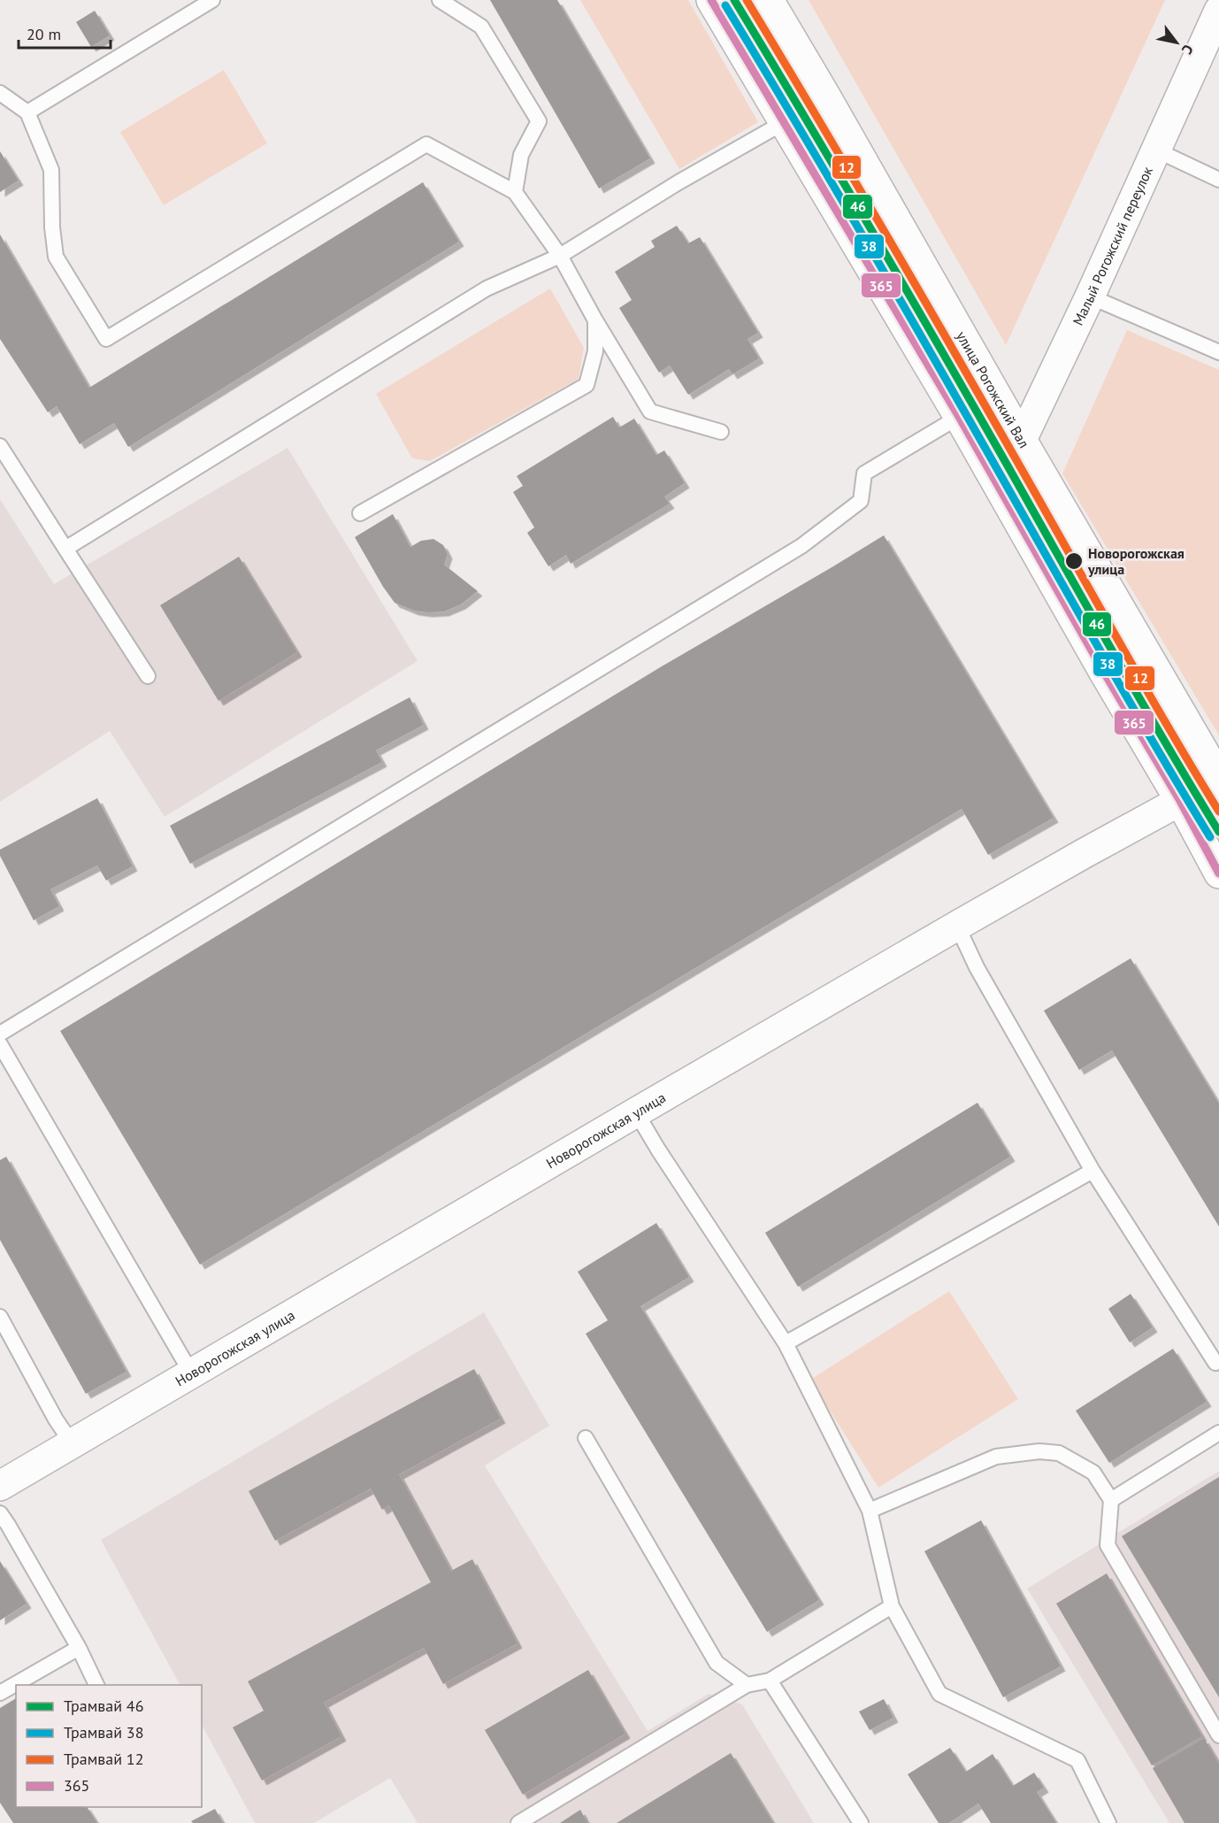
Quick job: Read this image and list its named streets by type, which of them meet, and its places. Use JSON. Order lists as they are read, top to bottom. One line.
{"streets":{"street":["Малый Рогожский переулок","улица Рогожский Вал","Новорогожская улица"]},"crossings":[["Малый Рогожский переулок","улица Рогожский Вал"]],"places":["Новорогожская улица"],"lines":["tram line 46","tram line 12","transit line 365","tram line 38"],"legend":["Трамвай 46","Трамвай 38","Трамвай 12","365"],"scale_bar":"20 m","north":"bottom right"}
